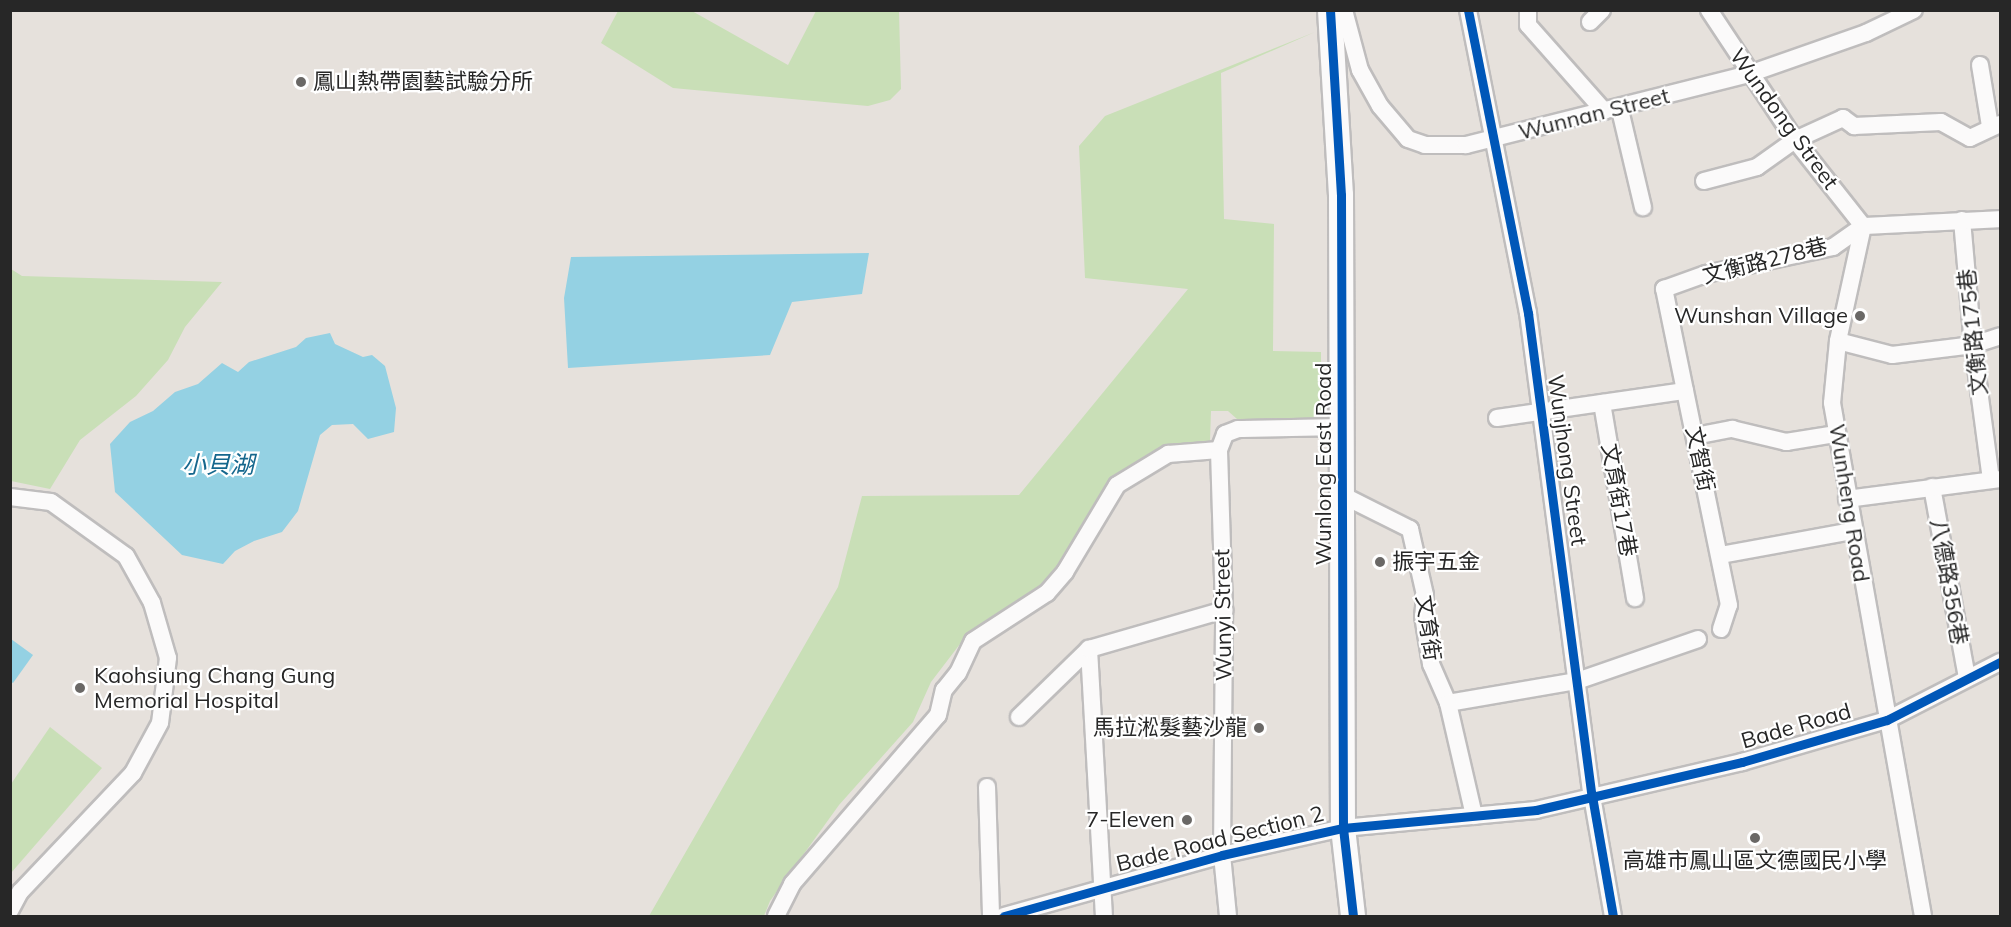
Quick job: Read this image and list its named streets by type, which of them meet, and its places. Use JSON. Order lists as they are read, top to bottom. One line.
{"streets":{"street":["Wunnan Street","Wundong Street","文衡路278巷","文衡路175巷","文智街","Wunjhong Street","Wunlong East Road","文育街17巷","Wunheng Road","八德路356巷","Wunyi Street","文育街","Bade Road","Bade Road Section 2"]},"crossings":[["Wunnan Street","Wundong Street"],["Wunnan Street","Wunjhong Street"],["Wundong Street","文衡路278巷"],["Wundong Street","Wunheng Road"],["文衡路278巷","文智街"],["文衡路278巷","Wunheng Road"],["Wunjhong Street","Bade Road"],["Wunjhong Street","Bade Road Section 2"],["Wunlong East Road","文育街"],["Wunlong East Road","Bade Road Section 2"],["Wunheng Road","Bade Road"],["八德路356巷","Bade Road"],["Wunyi Street","Bade Road Section 2"],["Bade Road","Bade Road Section 2"]],"water":["小貝湖"],"places":["鳳山熱帶園藝試驗分所","Wunshan Village","振宇五金","Kaohsiung Chang Gung Memorial Hospital","馬拉淞髮藝沙龍","7-Eleven","高雄市鳳山區文德國民小學"]}
